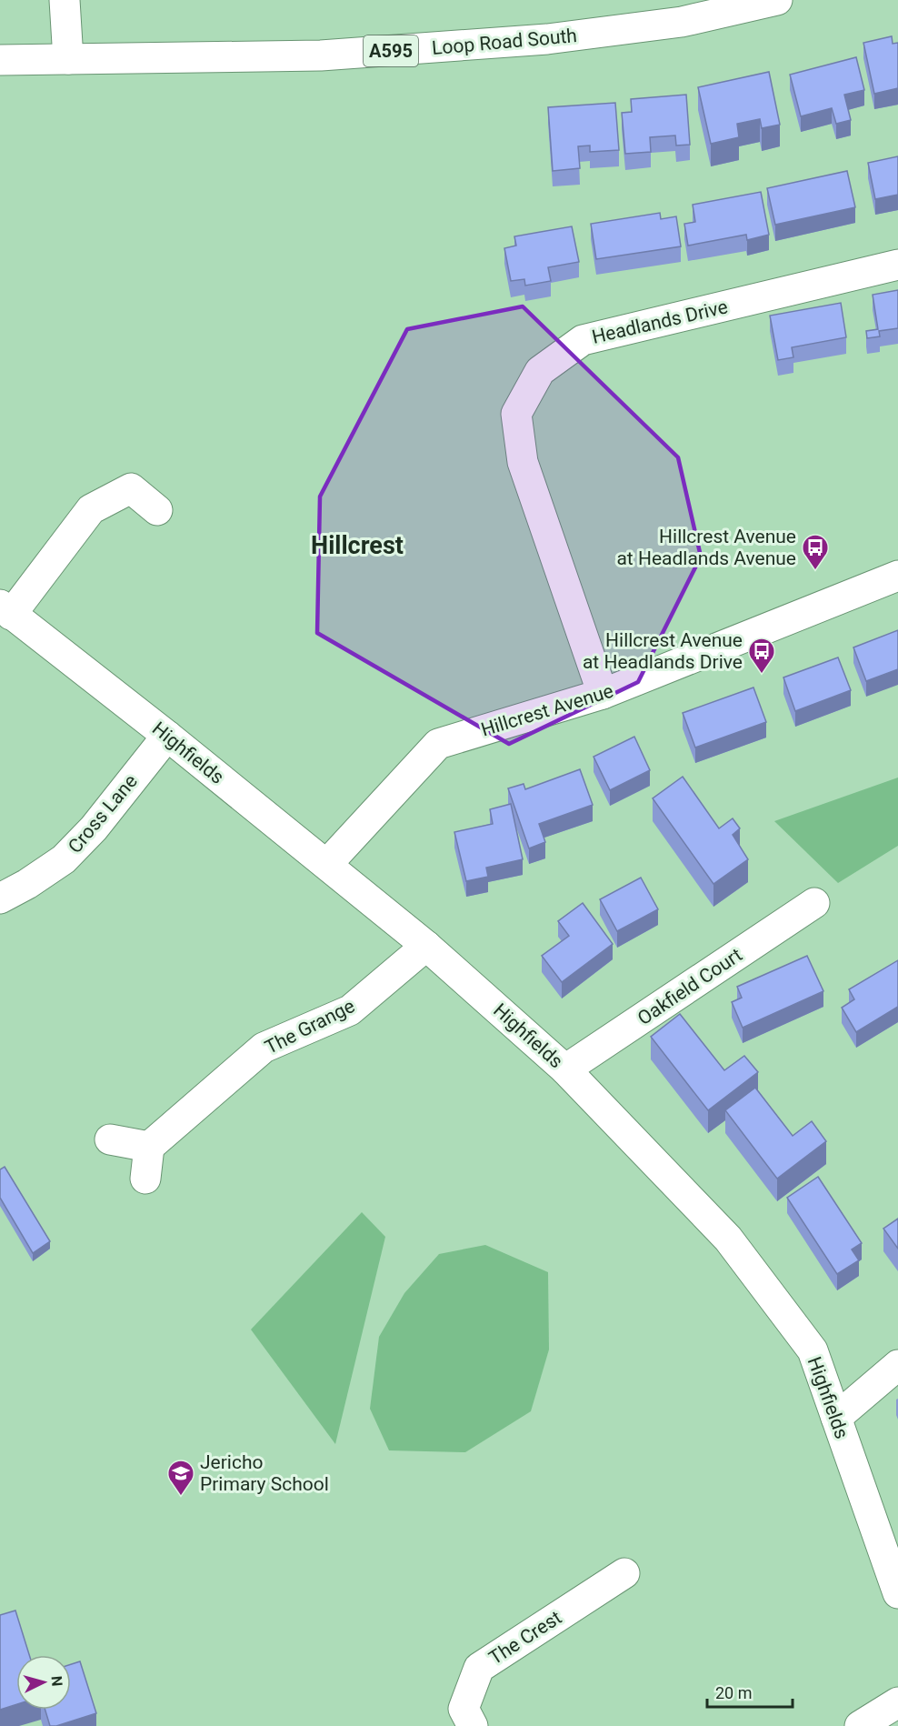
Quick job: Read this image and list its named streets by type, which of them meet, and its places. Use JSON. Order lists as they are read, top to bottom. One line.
{"streets":{"main road":["Loop Road South","A595","Headlands Drive","Hillcrest Avenue","Highfields","Cross Lane","Oakfield Court","The Grange","The Crest"]},"crossings":[["Headlands Drive","Hillcrest Avenue"],["Hillcrest Avenue","Highfields"],["Highfields","Cross Lane"],["Highfields","Oakfield Court"],["Highfields","The Grange"]],"districts":["Hillcrest"],"places":{"bus stop":["Hillcrest Avenue at Headlands Avenue","Hillcrest Avenue at Headlands Drive"],"school or university":["Jericho Primary School"]},"scale_bar":"20 m","north":"right"}
